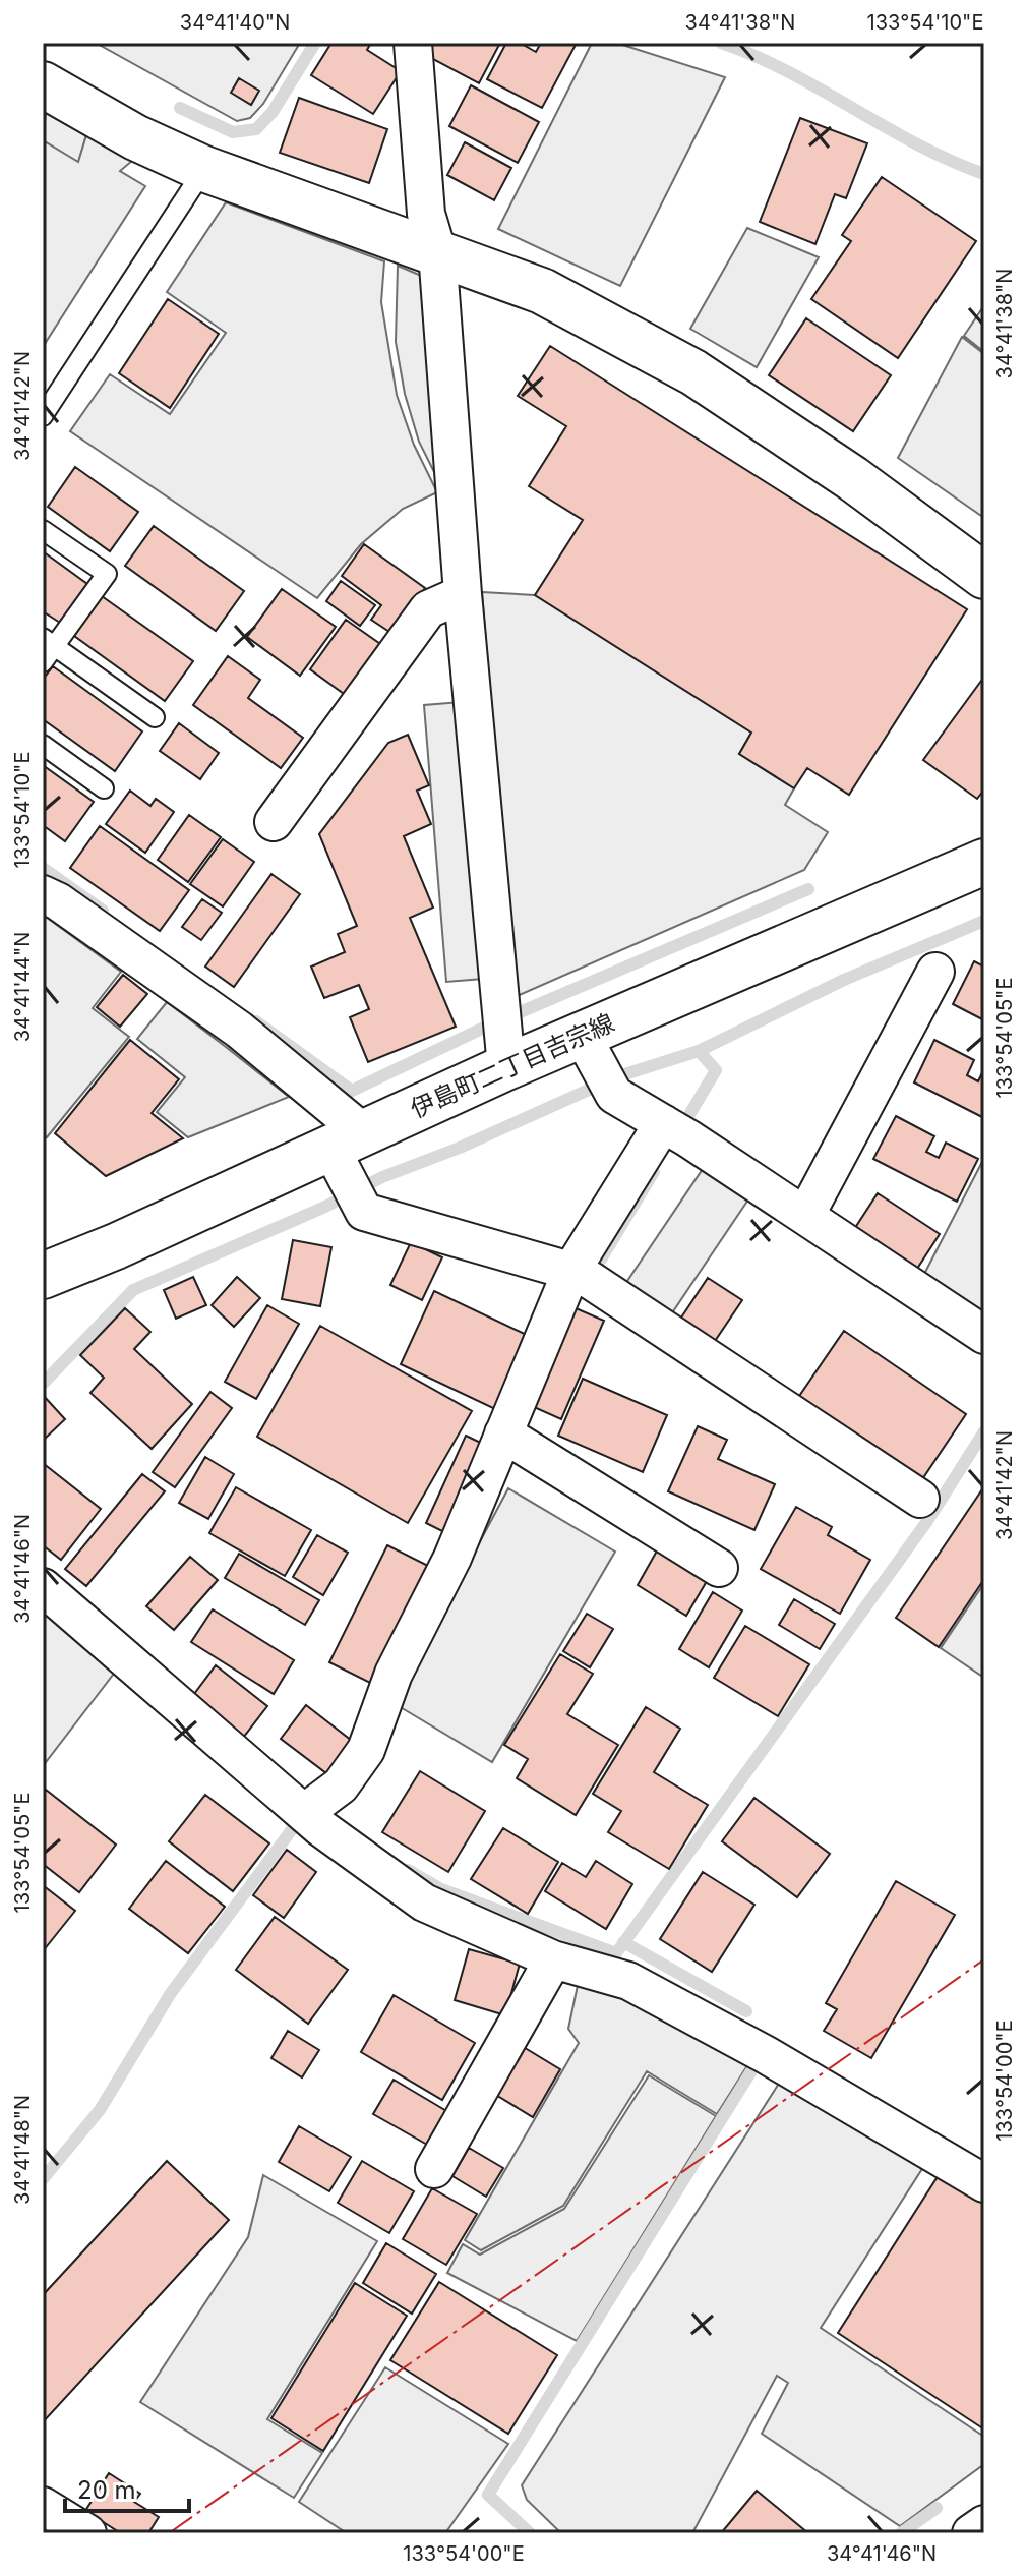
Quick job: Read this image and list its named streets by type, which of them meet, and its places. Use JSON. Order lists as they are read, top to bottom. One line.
{"streets":{"street":["伊島町二丁目吉宗線"]},"scale_bar":"20 m","coordinates":["34°41'40\"N","34°41'38\"N","133°54'10\"E","34°41'42\"N","34°41'44\"N","133°54'05\"E","34°41'46\"N","133°54'00\"E","34°41'48\"N"]}
